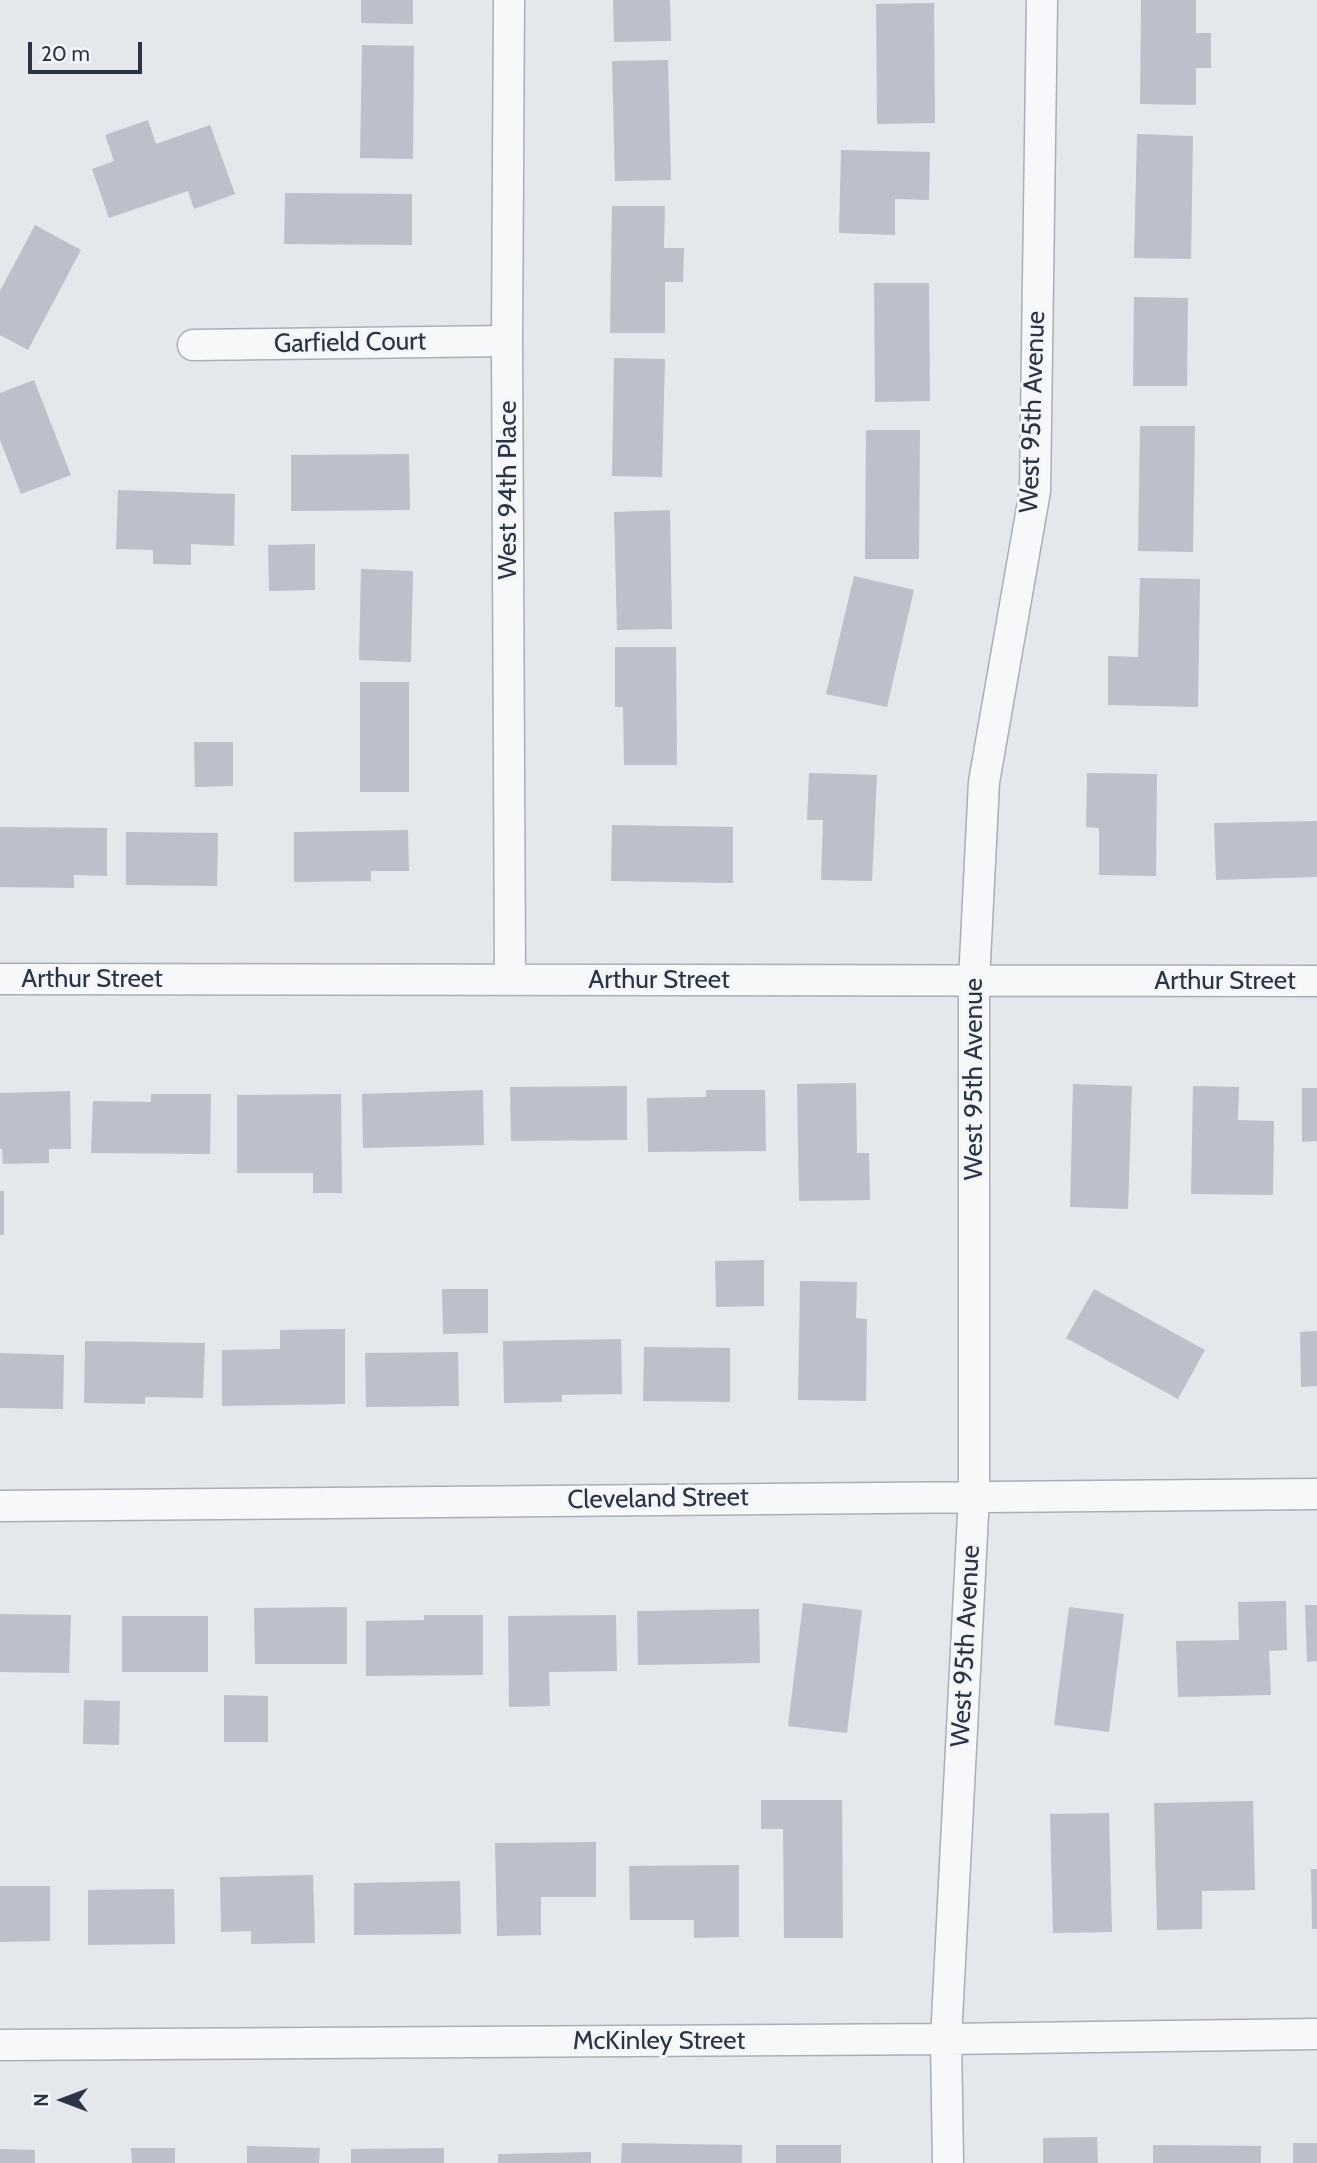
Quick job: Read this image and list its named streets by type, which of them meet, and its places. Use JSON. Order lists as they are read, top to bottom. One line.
{"streets":{"street":["Garfield Court","West 95th Avenue","West 94th Place","Arthur Street","Cleveland Street","McKinley Street"]},"crossings":[["Garfield Court","West 94th Place"],["West 95th Avenue","Arthur Street"],["West 95th Avenue","Cleveland Street"],["West 95th Avenue","McKinley Street"],["West 94th Place","Arthur Street"]],"scale_bar":"20 m","north":"left"}
